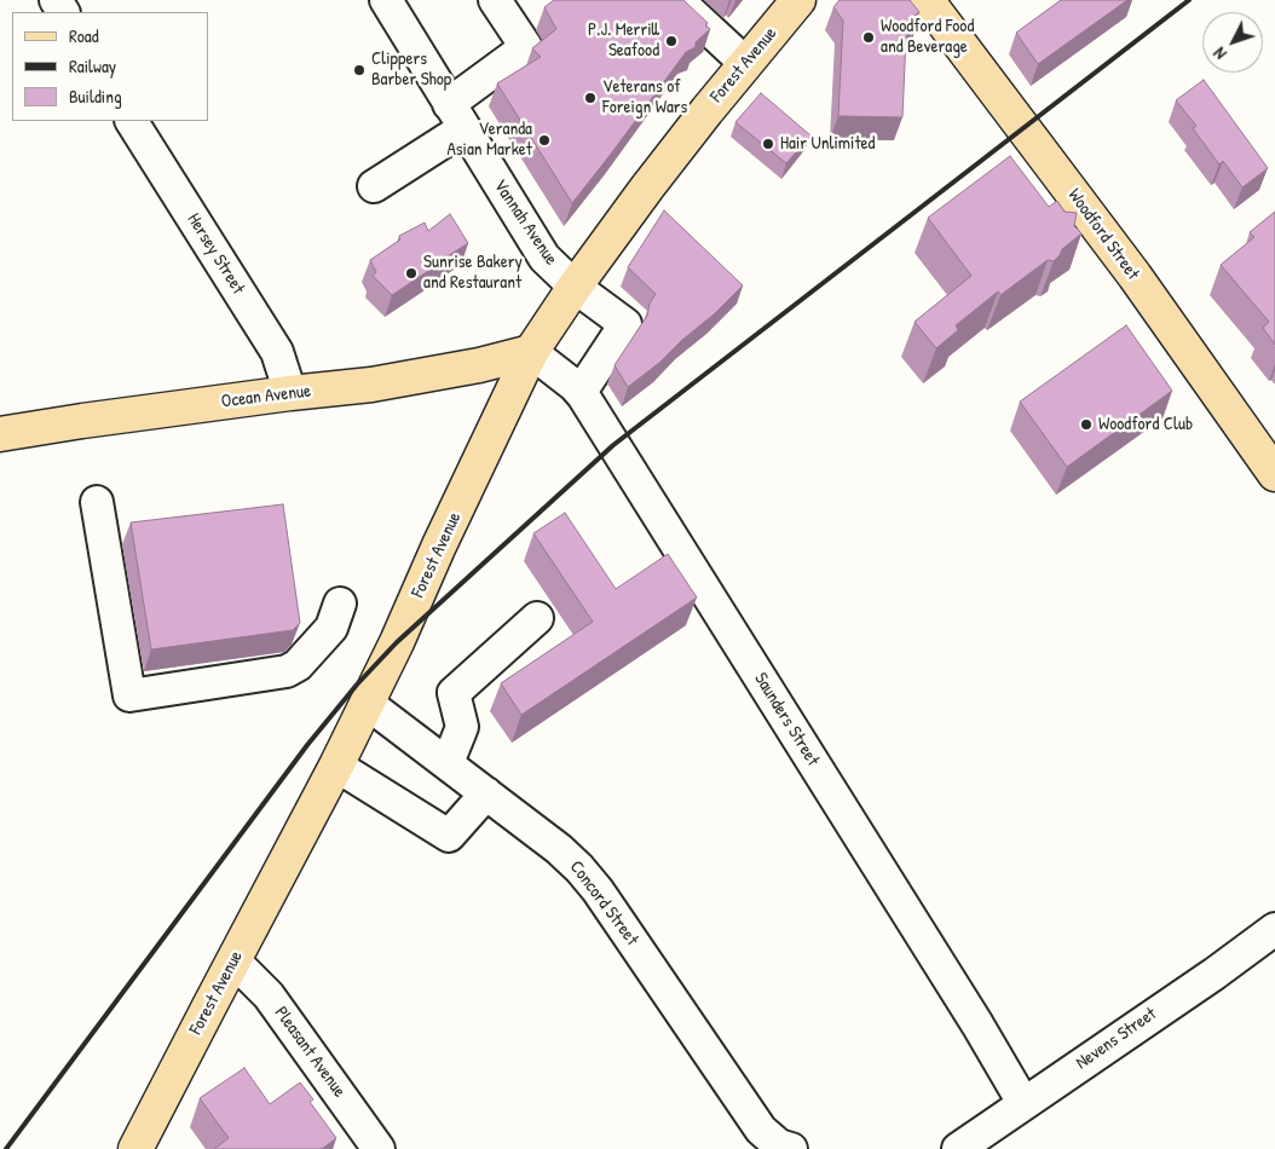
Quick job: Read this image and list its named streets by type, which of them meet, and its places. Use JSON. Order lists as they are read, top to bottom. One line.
{"streets":{"main road":["Forest Avenue","Woodford Street","Ocean Avenue"],"street":["Vannah Avenue","Hersey Street","Saunders Street","Concord Street","Nevens Street","Pleasant Avenue"]},"crossings":[["Forest Avenue","Vannah Avenue"],["Forest Avenue","Ocean Avenue"],["Forest Avenue","Saunders Street"],["Forest Avenue","Concord Street"],["Forest Avenue","Pleasant Avenue"],["Vannah Avenue","Saunders Street"],["Hersey Street","Ocean Avenue"],["Ocean Avenue","Saunders Street"],["Saunders Street","Nevens Street"]],"places":["Woodford Food and Beverage","P.J. Merrill Seafood","Clippers Barber Shop","Veterans of Foreign Wars","Veranda Asian Market","Hair Unlimited","Sunrise Bakery and Restaurant","Woodford Club"],"legend":["Road","Railway","Building"],"north":"bottom left"}
